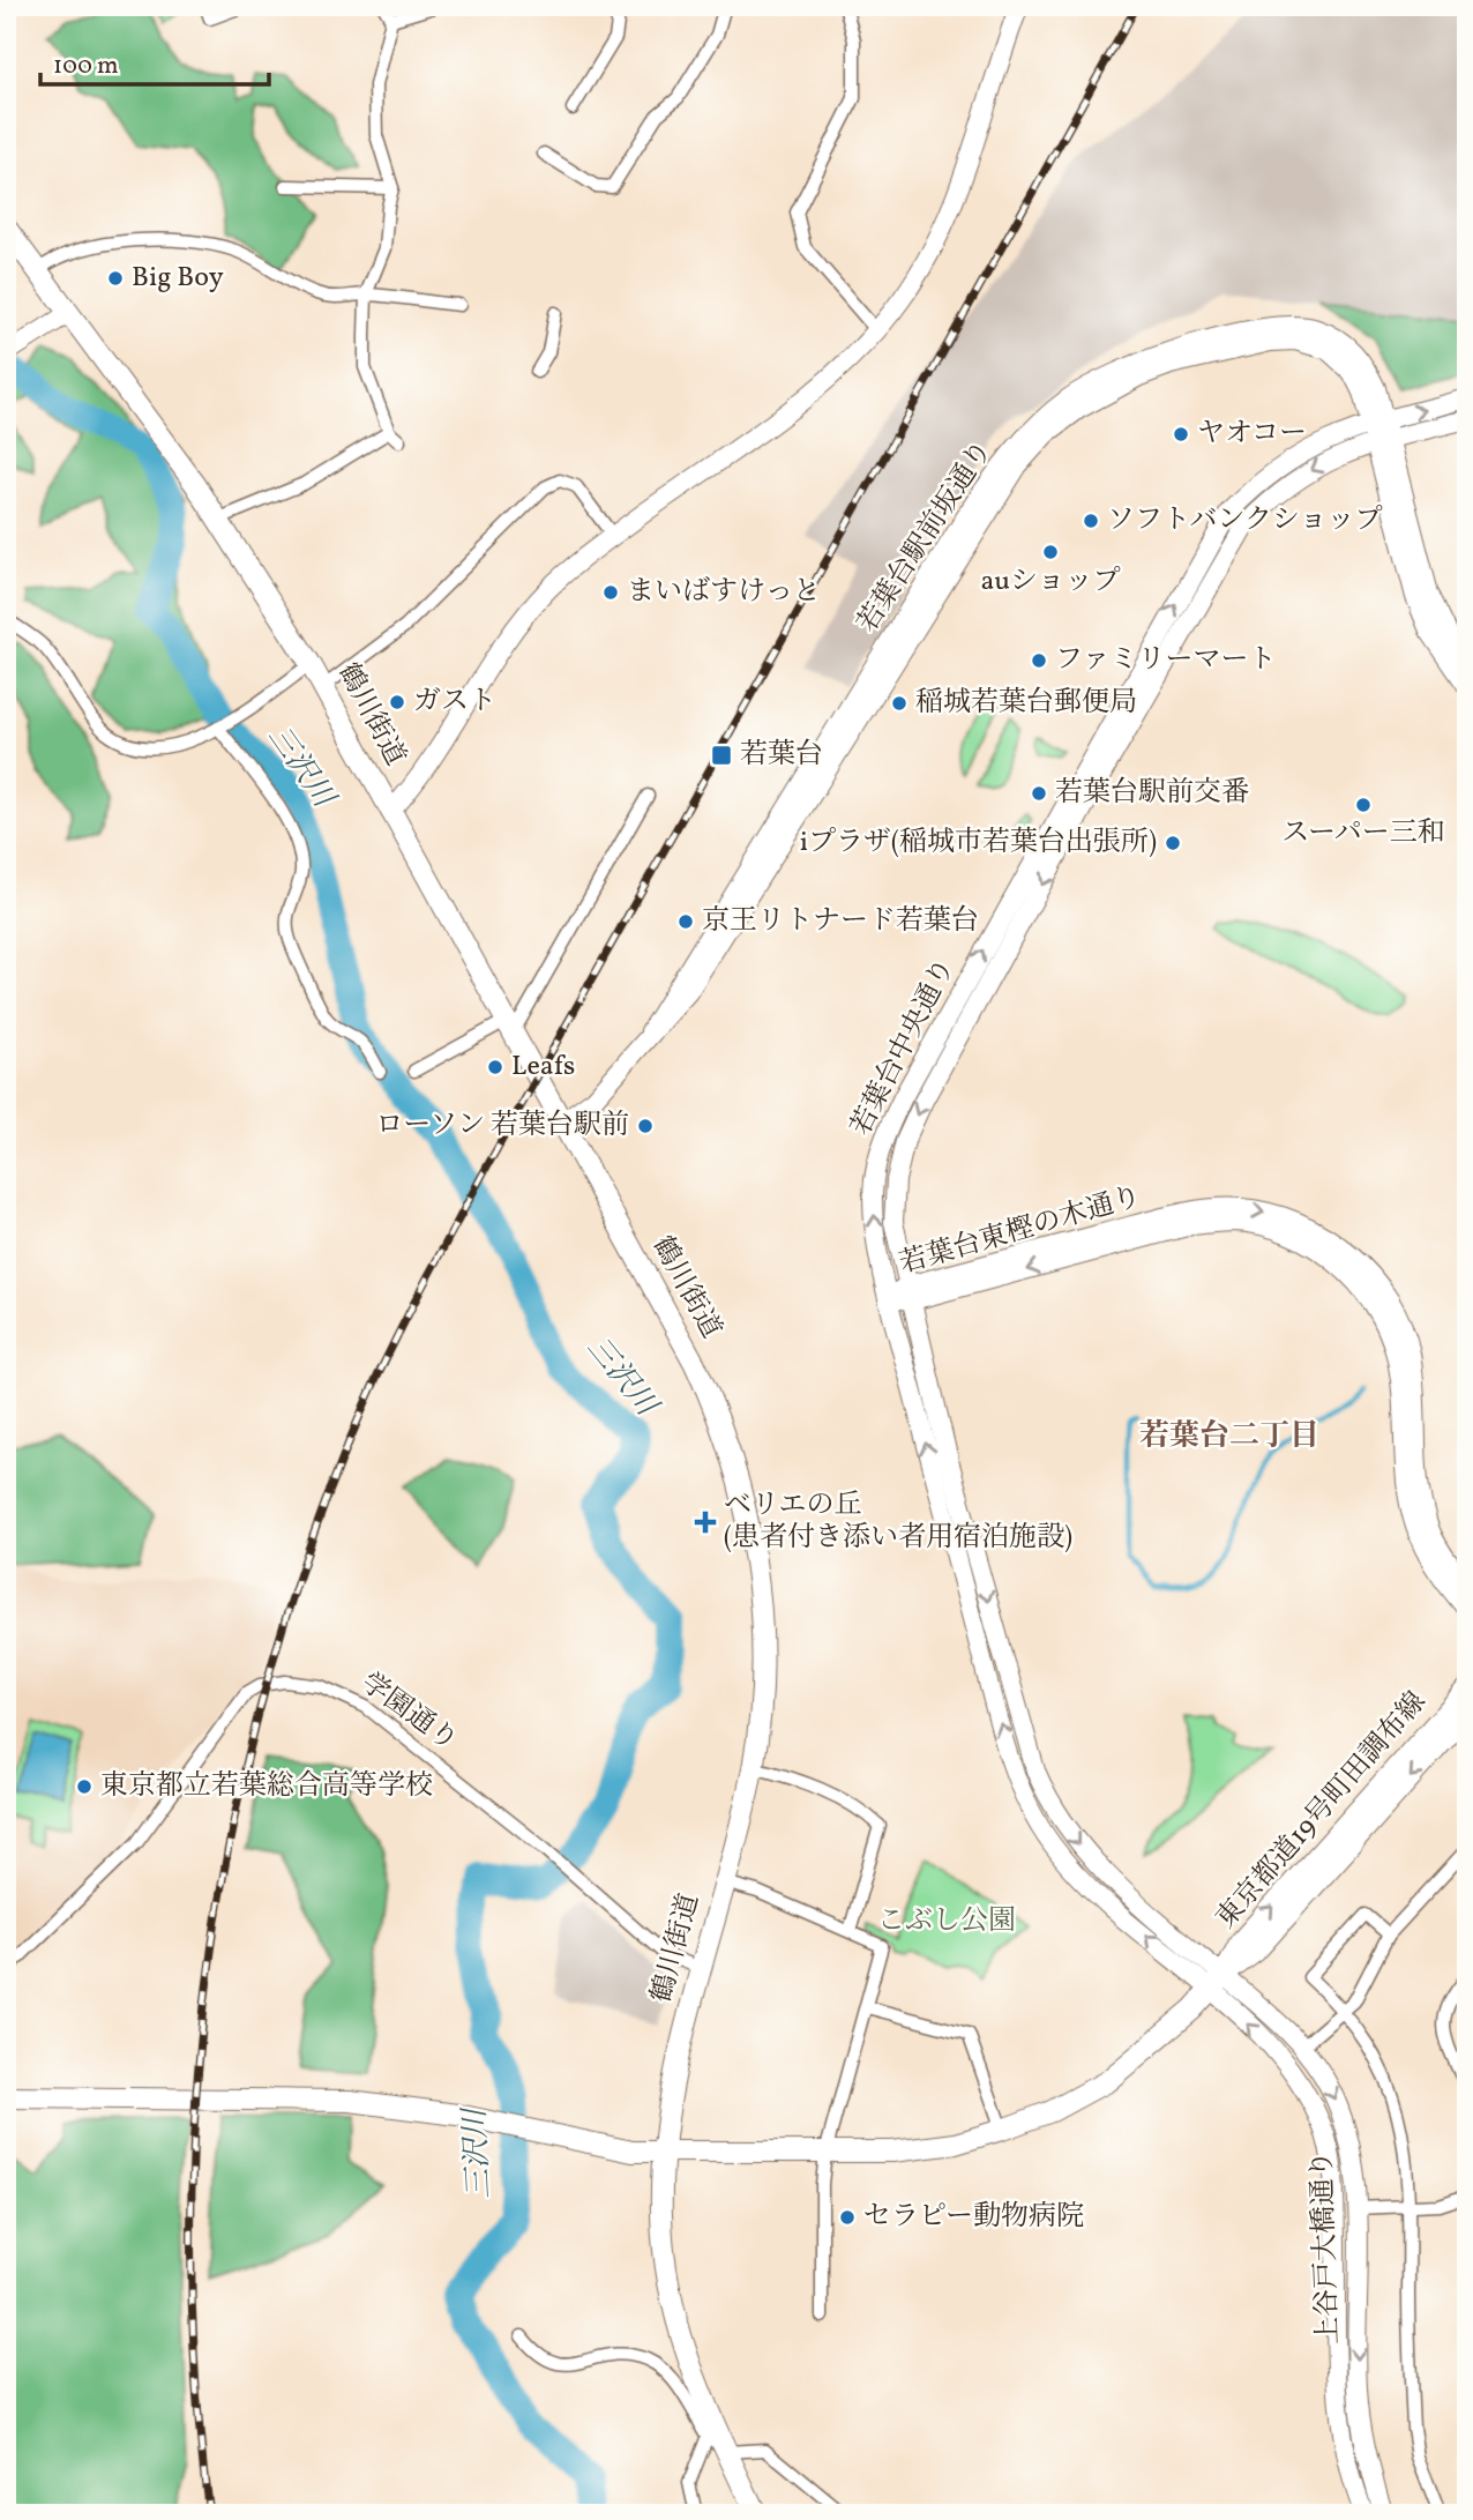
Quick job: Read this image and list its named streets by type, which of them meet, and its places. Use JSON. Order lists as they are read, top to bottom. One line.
{"streets":{"main road":["鶴川街道","東京都道19号町田調布線"],"street":["若葉台駅前坂通り","若葉台中央通り","若葉台東樫の木通り","学園通り","上谷戸大橋通り"]},"crossings":[["若葉台駅前坂通り","若葉台中央通り"],["鶴川街道","学園通り"],["鶴川街道","東京都道19号町田調布線"],["若葉台中央通り","若葉台東樫の木通り"],["若葉台中央通り","東京都道19号町田調布線"],["若葉台中央通り","上谷戸大橋通り"],["東京都道19号町田調布線","上谷戸大橋通り"]],"districts":["若葉台二丁目"],"water":["三沢川"],"parks":["こぶし公園"],"places":{"other":["Big Boy","ヤオコー","ソフトバンクショップ","auショップ","まいばすけっと","ファミリーマート","ガスト","稲城若葉台郵便局","若葉台駅前交番","スーパー三和","iプラザ(稲城市若葉台出張所)","京王リトナード若葉台","Leafs","ローソン 若葉台駅前","東京都立若葉総合高等学校","セラピー動物病院"],"transit":["若葉台"],"health":["ベリエの丘 (患者付き添い者用宿泊施設)"]},"scale_bar":"100 m"}
